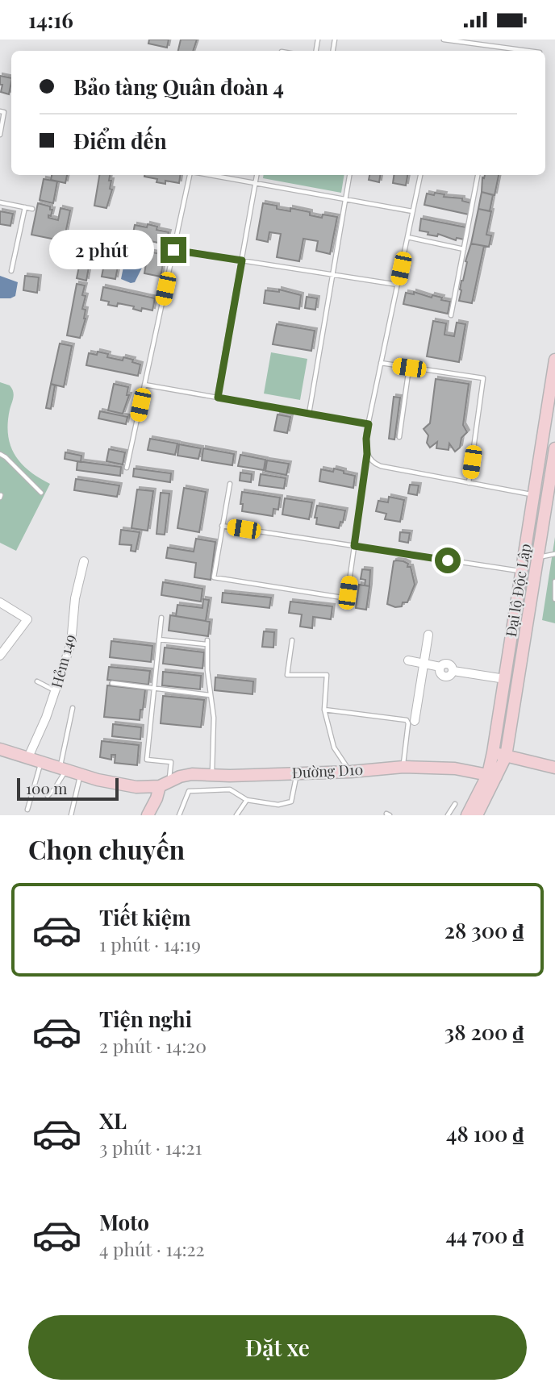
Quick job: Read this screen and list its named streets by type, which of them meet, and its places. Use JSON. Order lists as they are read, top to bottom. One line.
{"streets":{"main road":["Đại lộ Độc Lập","Đường D10"],"street":["Hẻm 149"]},"crossings":[["Đại lộ Độc Lập","Đường D10"],["Hẻm 149","Đường D10"]],"scale_bar":"100 m","page":{"status":"14:16","banner":["Bảo tàng Quân đoàn 4","Điểm đến"],"bubble":"2 phút","scale":"100 m","heading":"Chọn chuyến","list":[{"name":"Tiết kiệm","note":"1 phút · 14:19","value":"28 300 ₫"},{"name":"Tiện nghi","note":"2 phút · 14:20","value":"38 200 ₫"},{"name":"XL","note":"3 phút · 14:21","value":"48 100 ₫"},{"name":"Moto","note":"4 phút · 14:22","value":"44 700 ₫"}],"buttons":"Đặt xe"}}
